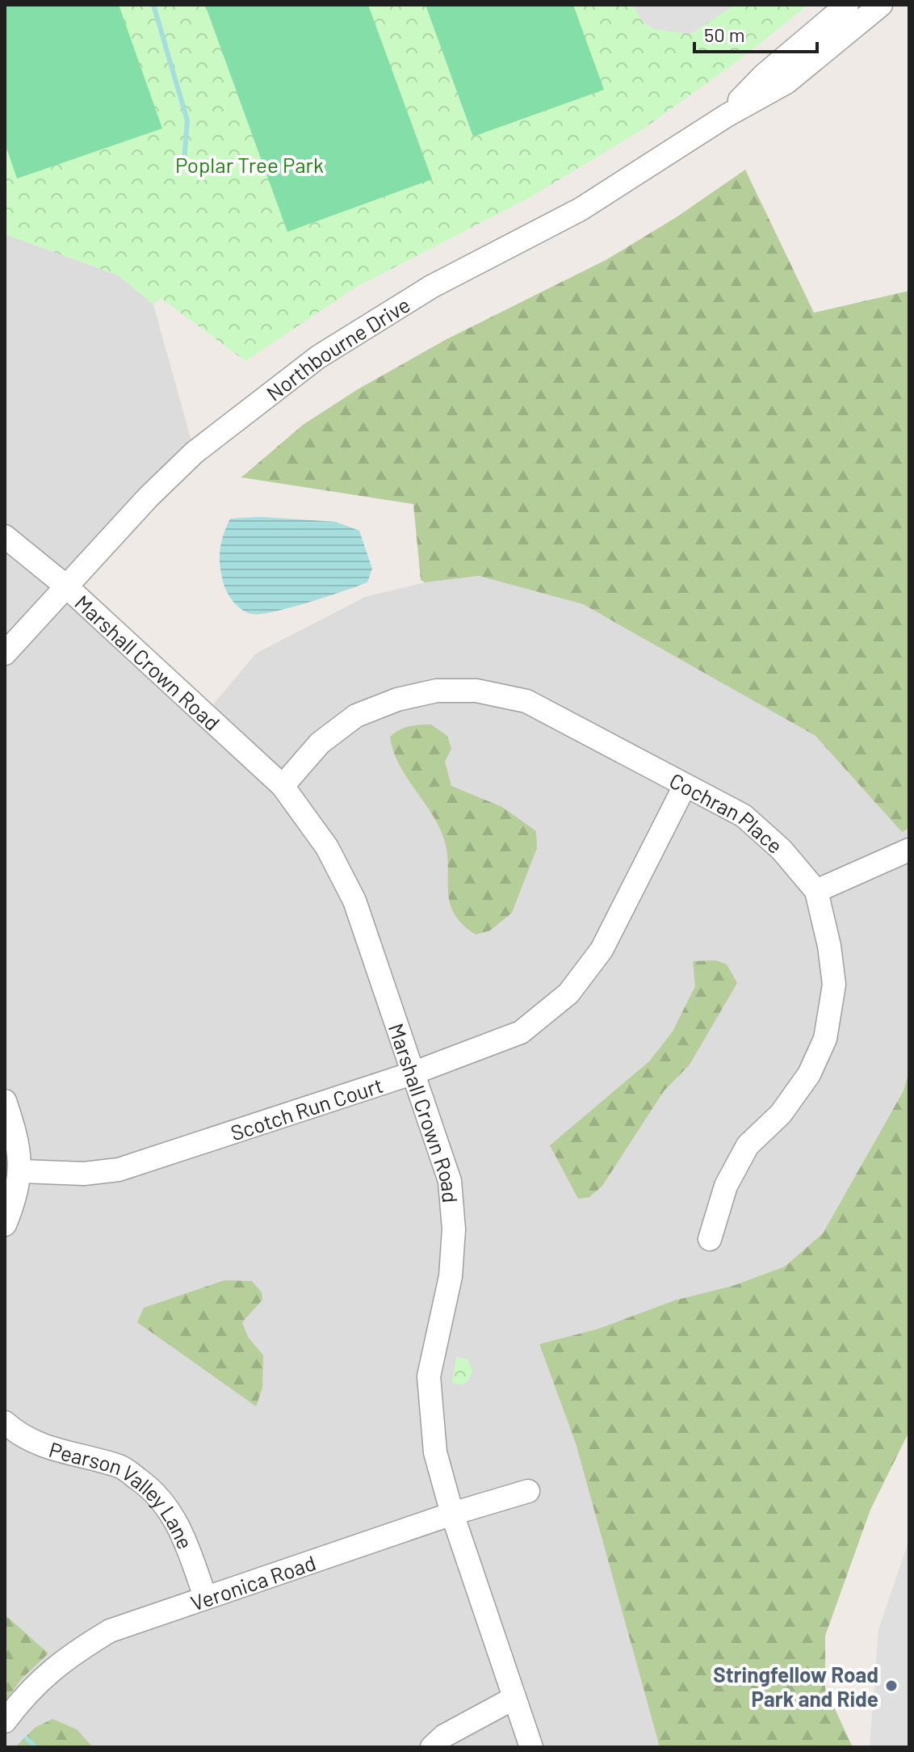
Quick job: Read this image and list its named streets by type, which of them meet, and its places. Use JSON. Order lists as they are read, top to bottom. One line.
{"streets":{"street":["Northbourne Drive","Marshall Crown Road","Cochran Place","Scotch Run Court","Pearson Valley Lane","Veronica Road"]},"crossings":[["Northbourne Drive","Marshall Crown Road"],["Marshall Crown Road","Cochran Place"],["Marshall Crown Road","Scotch Run Court"],["Marshall Crown Road","Veronica Road"],["Cochran Place","Scotch Run Court"],["Pearson Valley Lane","Veronica Road"]],"parks":["Poplar Tree Park"],"places":["Stringfellow Road Park and Ride"],"scale_bar":"50 m"}
